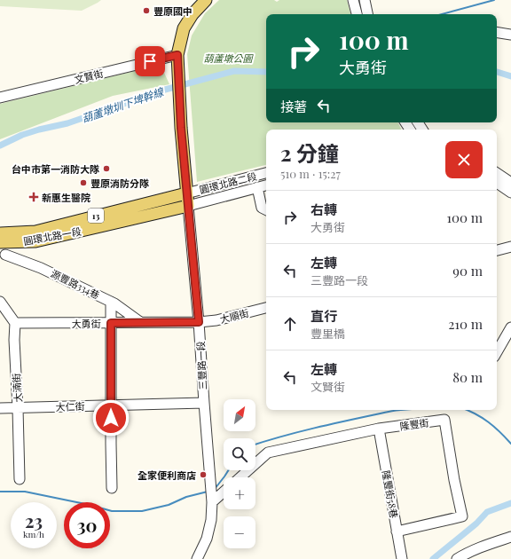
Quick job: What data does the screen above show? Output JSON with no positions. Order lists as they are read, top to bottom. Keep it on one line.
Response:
{"streets":{"main road":["13","圓環北路一段","三豐路一段"],"street":["文賢街","圓環北路二段","源豐路334巷","大順街","大勇街","大湳街","大仁街","隆豐街","隆豐街58巷"]},"crossings":[["文賢街","三豐路一段"],["圓環北路二段","圓環北路一段"],["圓環北路二段","三豐路一段"],["圓環北路一段","三豐路一段"],["源豐路334巷","大勇街"],["大順街","大勇街"],["大順街","三豐路一段"],["大勇街","三豐路一段"],["大勇街","大湳街"],["三豐路一段","大仁街"],["大湳街","大仁街"],["隆豐街","隆豐街58巷"]],"water":["葫蘆墩圳下埤幹線"],"parks":["葫蘆墩公園"],"places":{"other":["豐原國中","台中市第一消防大隊","豐原消防分隊","全家便利商店"],"health":["新惠生醫院"]},"north":"top right","page":{"turn":["100 m","大勇街"],"then":"接著","heading":["2 分鐘","510 m · 15:27"],"list":[{"name":"右轉","note":"大勇街","value":"100 m"},{"name":"左轉","note":"三豐路一段","value":"90 m"},{"name":"直行","note":"豐里橋","value":"210 m"},{"name":"左轉","note":"文賢街","value":"80 m"}],"map_buttons":["+","−"],"speed":"23 km/h","limit":"30"}}
